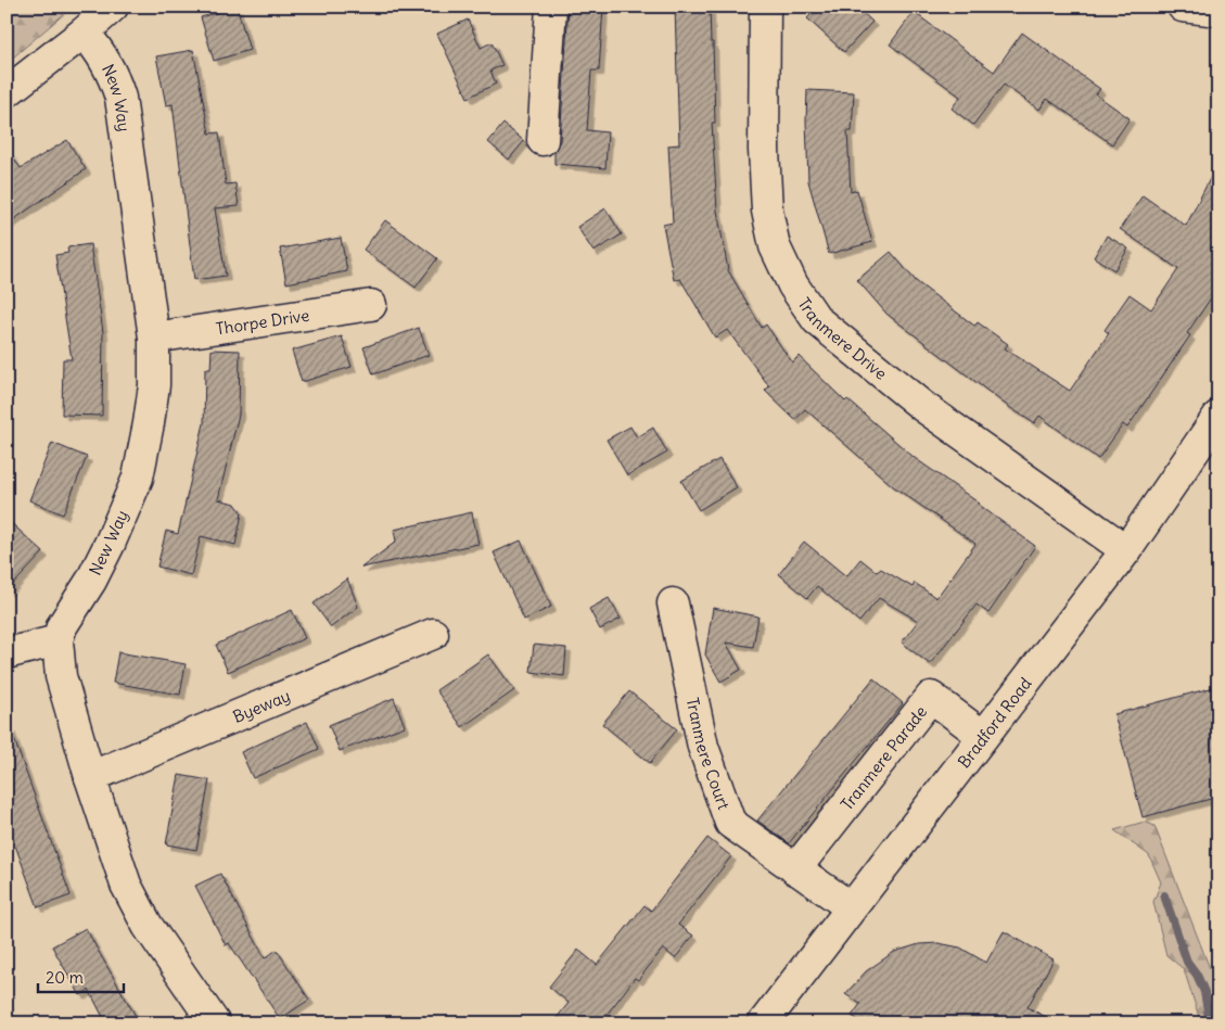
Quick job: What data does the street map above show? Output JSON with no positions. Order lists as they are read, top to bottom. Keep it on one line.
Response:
{"streets":{"street":["New Way","Thorpe Drive","Tranmere Drive","Byeway","Bradford Road","Tranmere Court","Tranmere Parade"]},"crossings":[["New Way","Thorpe Drive"],["New Way","Byeway"],["Tranmere Drive","Bradford Road"],["Bradford Road","Tranmere Court"],["Bradford Road","Tranmere Parade"],["Tranmere Court","Tranmere Parade"]],"scale_bar":"20 m"}
